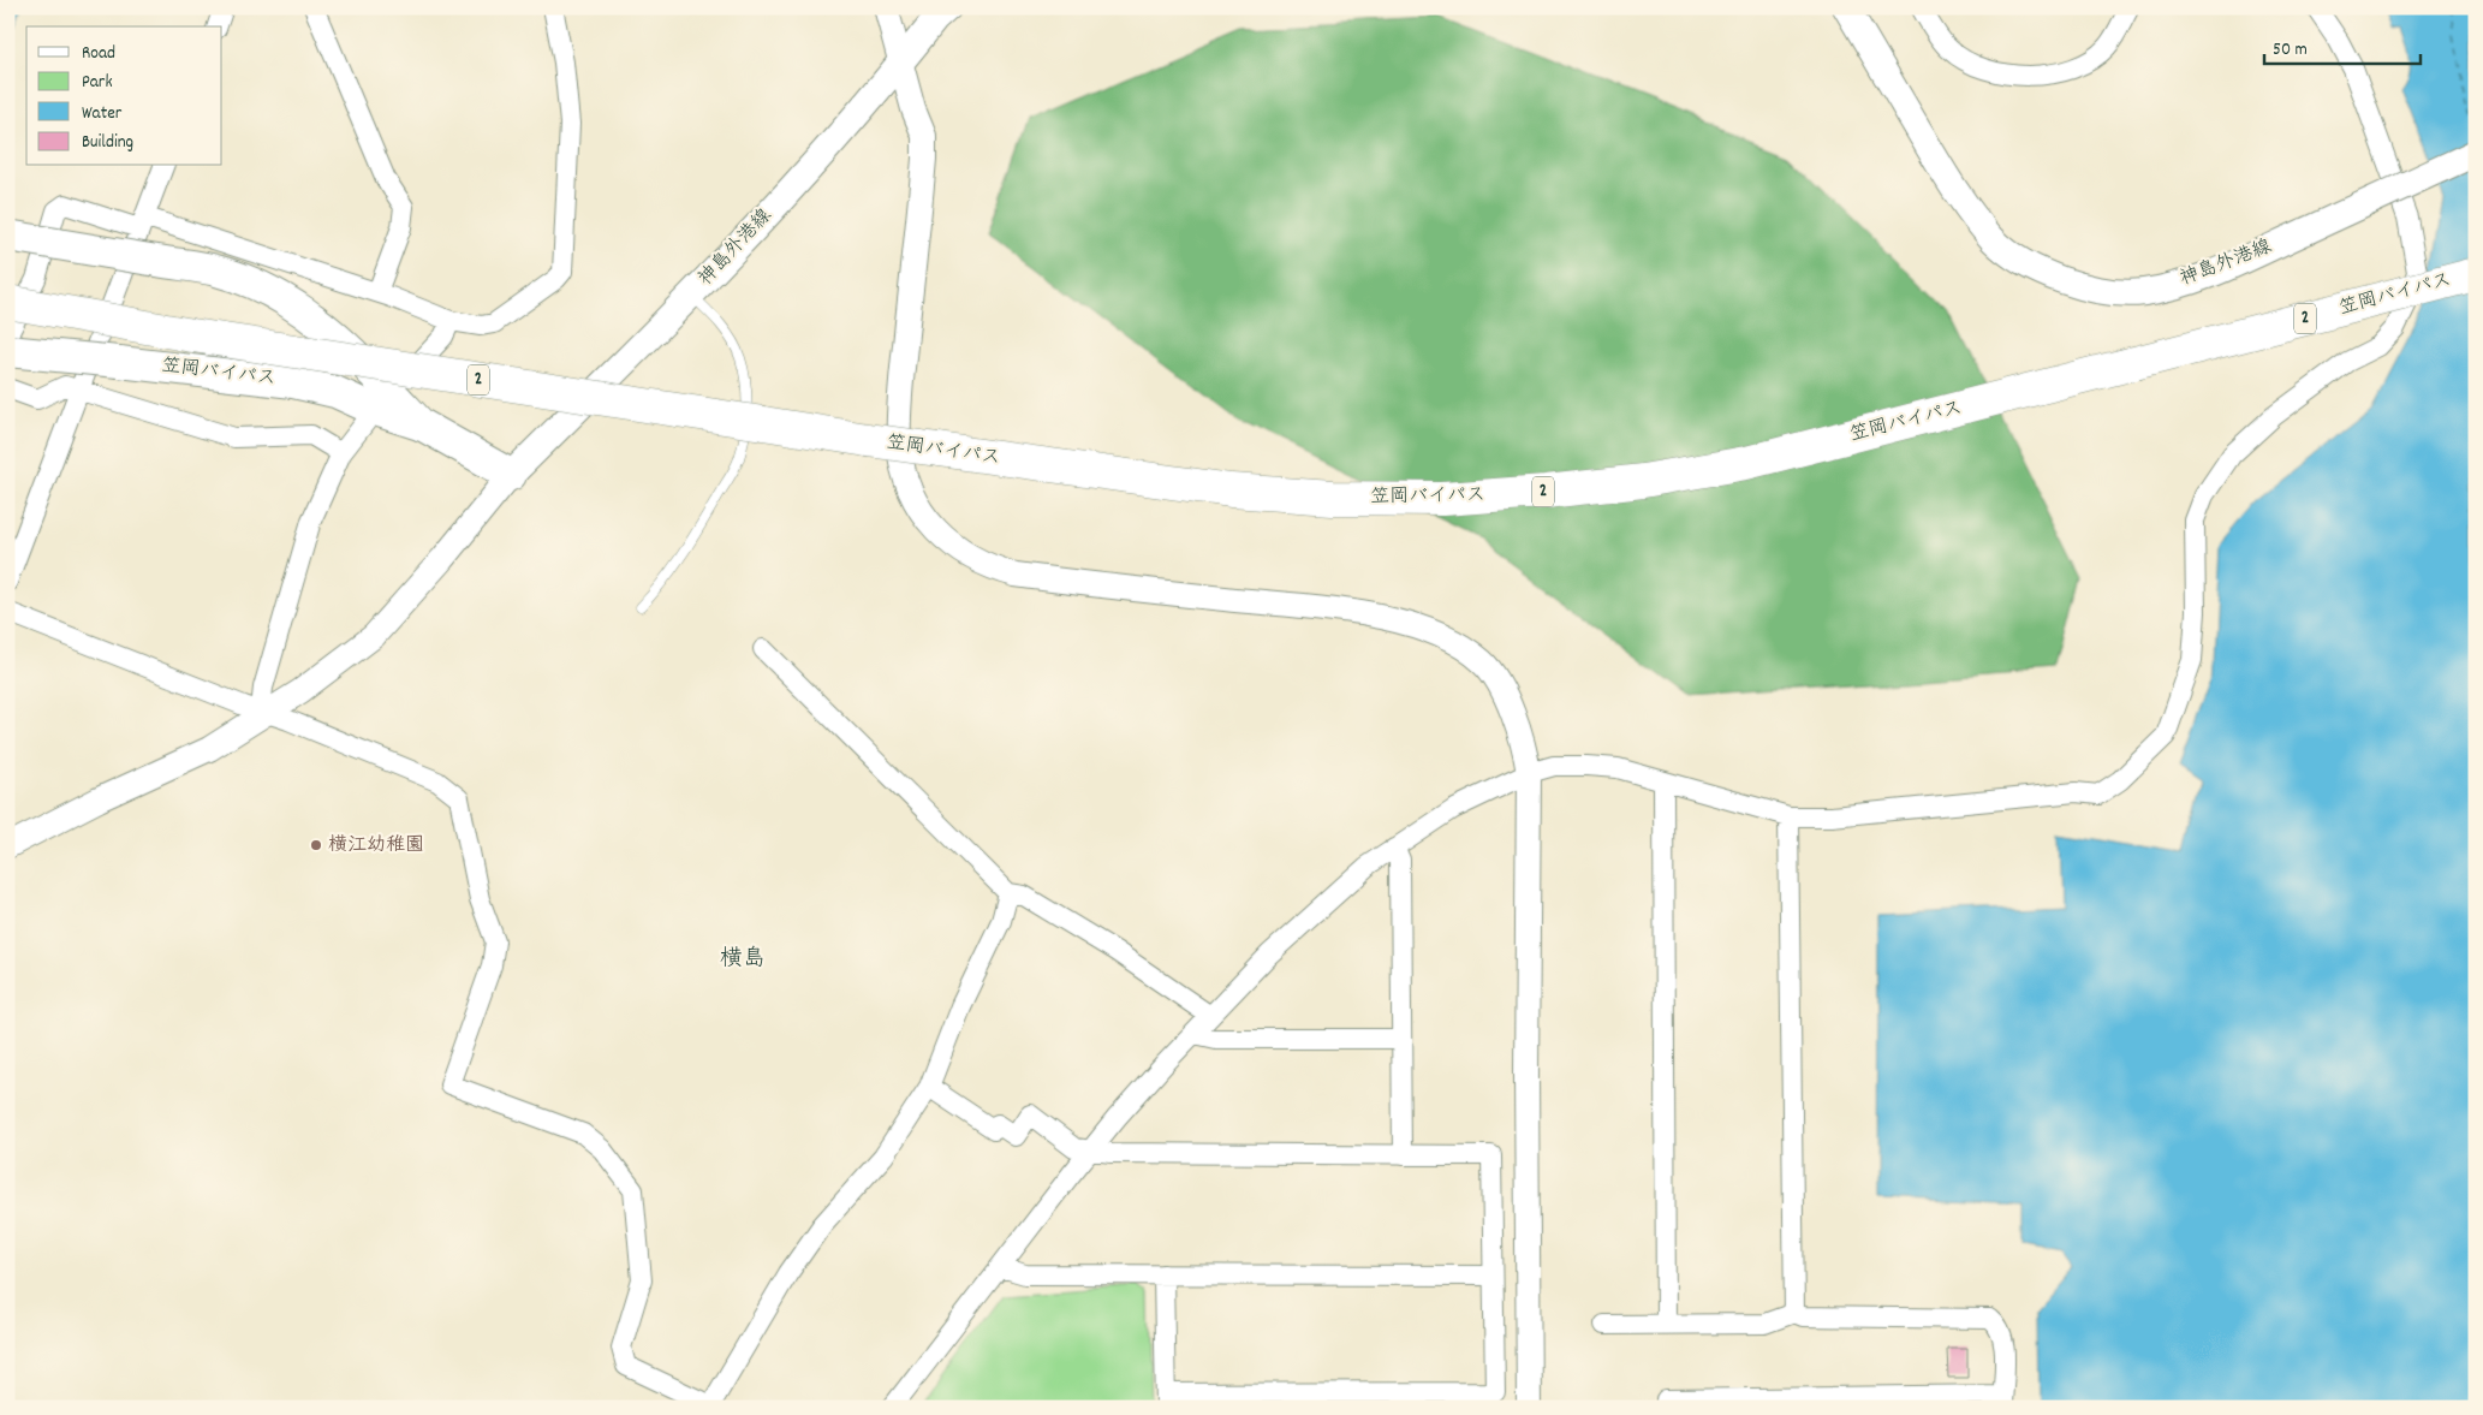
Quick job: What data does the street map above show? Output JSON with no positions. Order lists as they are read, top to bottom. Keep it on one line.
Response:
{"streets":{"highway":["笠岡バイパス","2"],"main road":["神島外港線"]},"crossings":[["神島外港線","笠岡バイパス"],["笠岡バイパス","2"]],"districts":["横島"],"places":["横江幼稚園"],"legend":["Road","Park","Water","Building"],"scale_bar":"50 m"}
